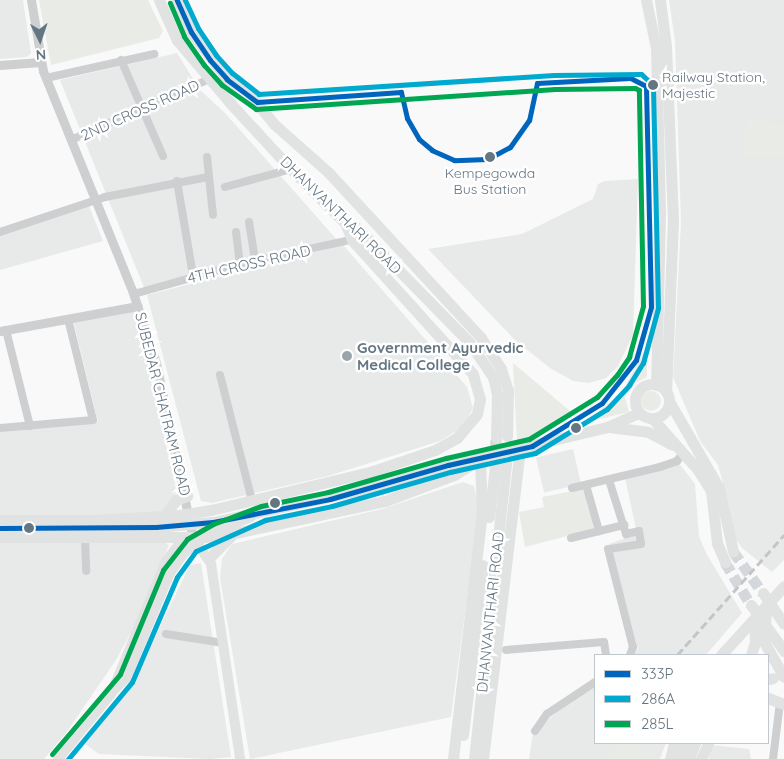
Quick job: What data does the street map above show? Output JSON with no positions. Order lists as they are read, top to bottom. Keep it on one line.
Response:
{"streets":{"main road":["DHANVANTHARI ROAD"],"street":["2ND CROSS ROAD","4TH CROSS ROAD","SUBEDAR CHATRAM ROAD"]},"crossings":[["2ND CROSS ROAD","DHANVANTHARI ROAD"],["2ND CROSS ROAD","SUBEDAR CHATRAM ROAD"],["DHANVANTHARI ROAD","4TH CROSS ROAD"],["4TH CROSS ROAD","SUBEDAR CHATRAM ROAD"]],"places":["Railway Station, Majestic","Kempegowda Bus Station","Government Ayurvedic Medical College"],"lines":["transit line 333P","transit line 286A","transit line 285L"],"legend":["333P","286A","285L"],"north":"bottom"}
